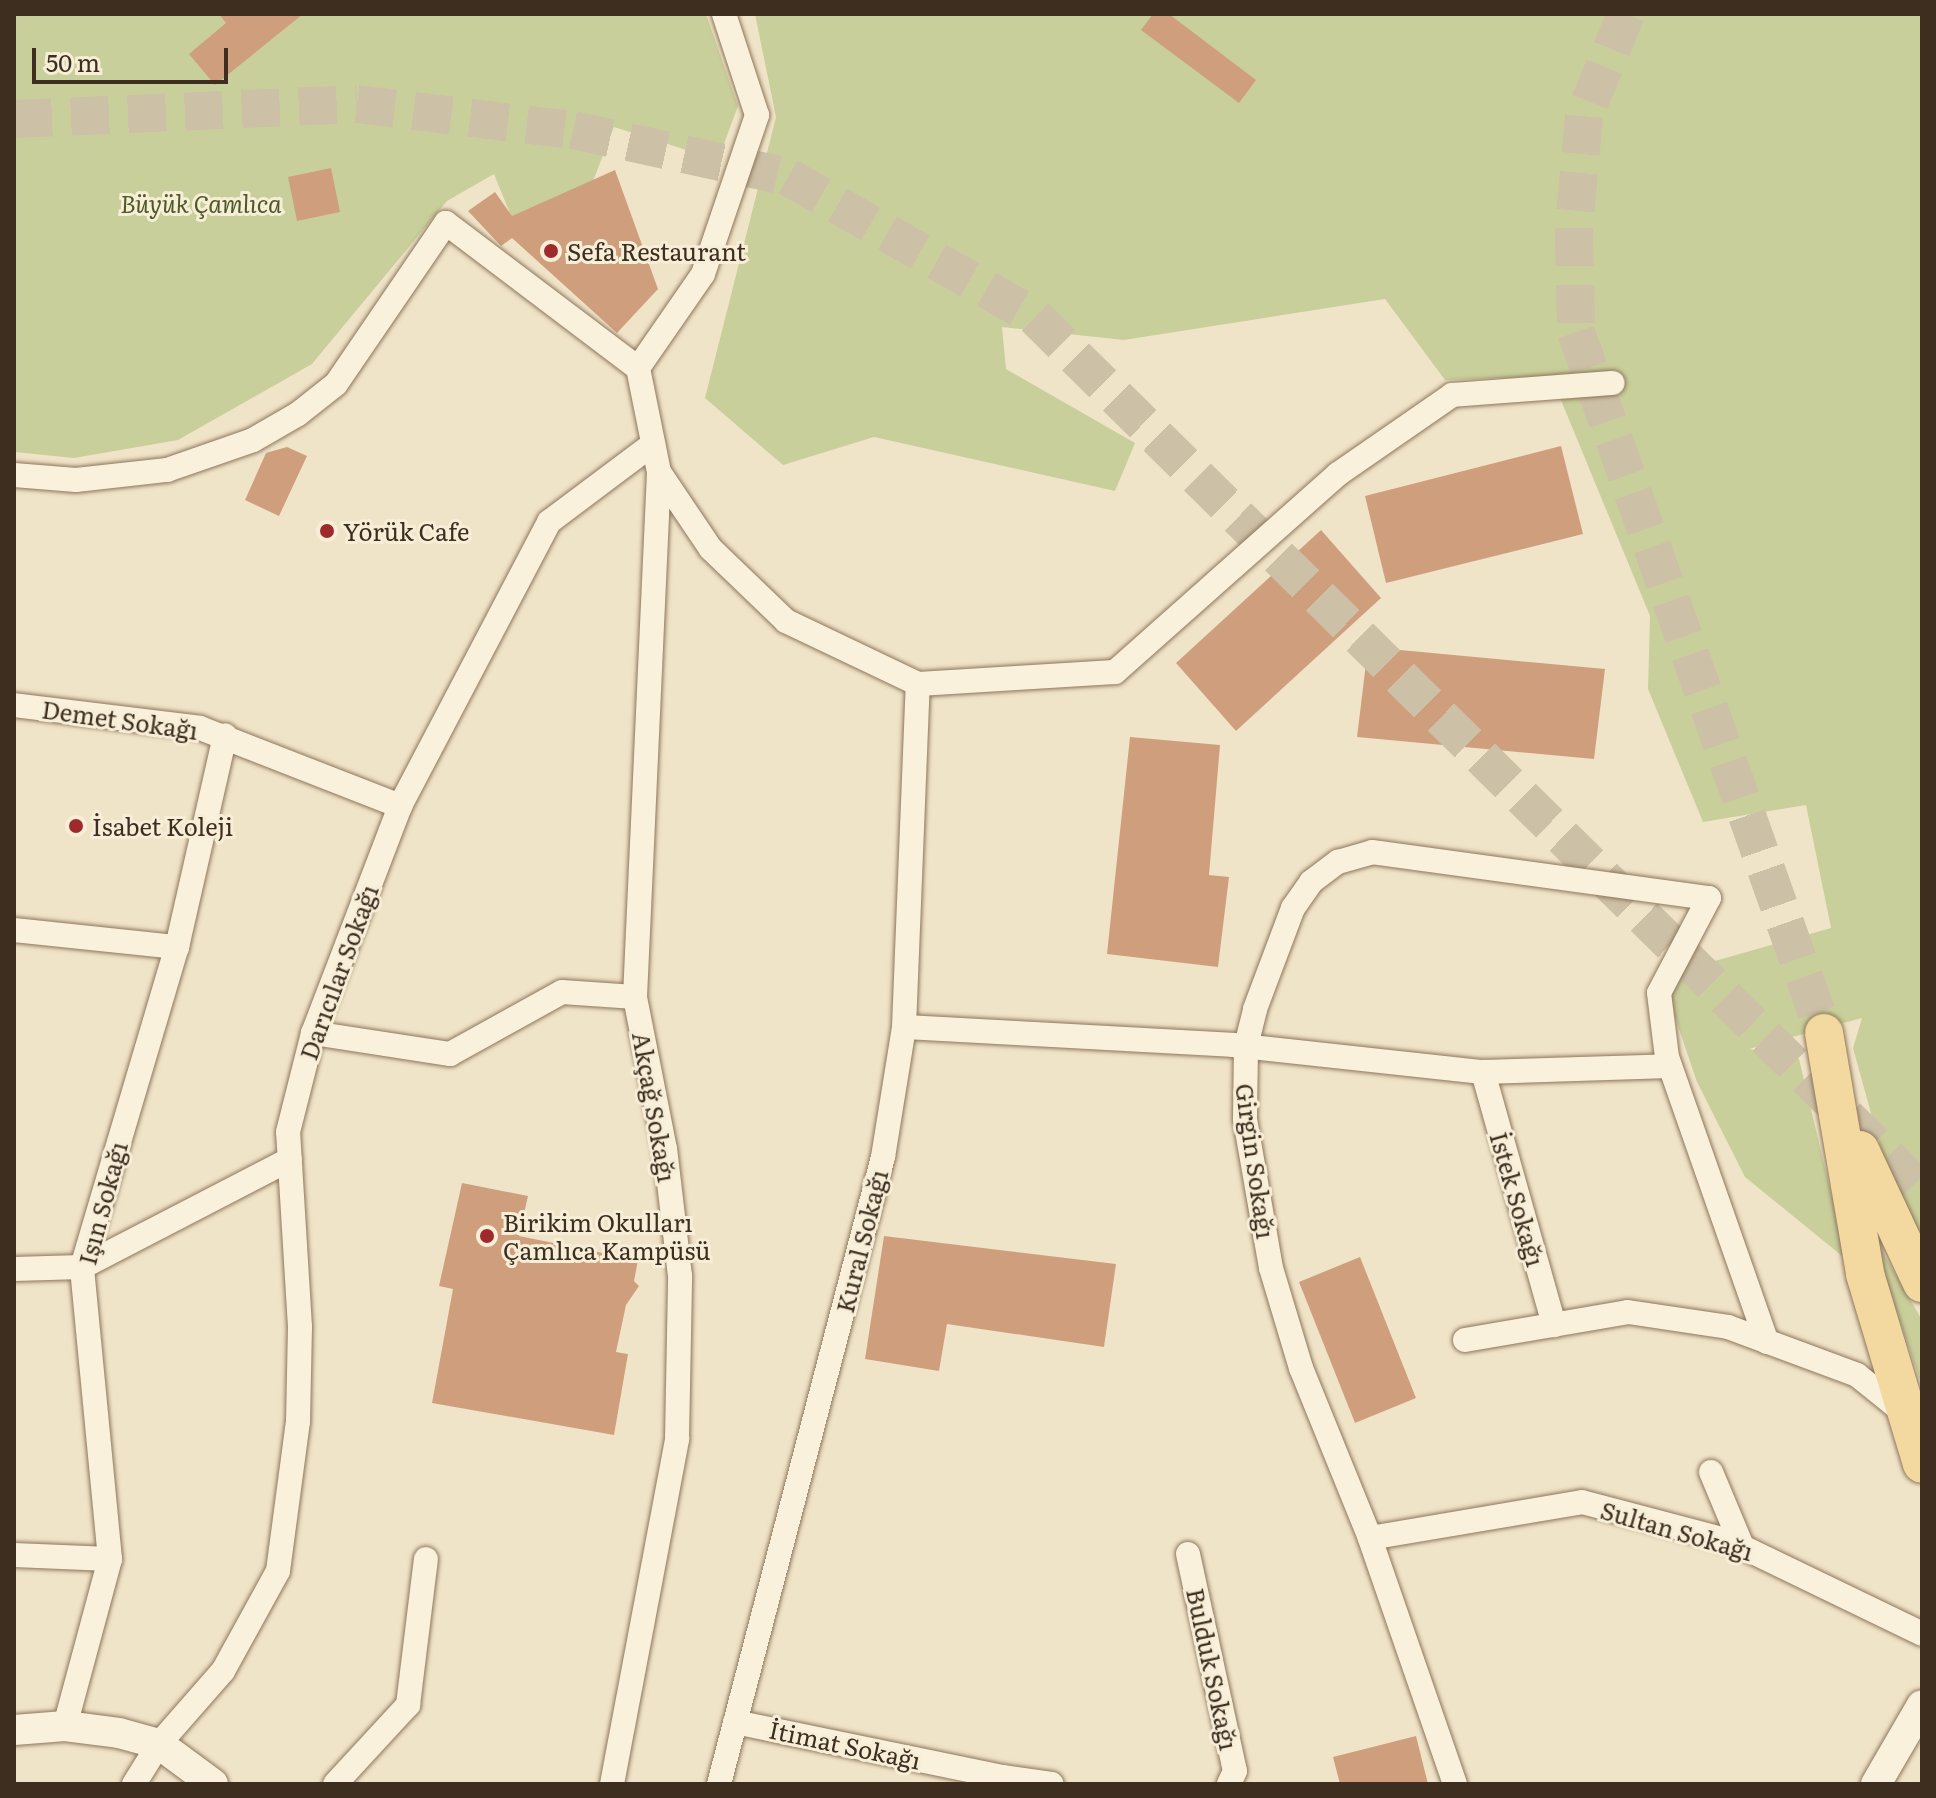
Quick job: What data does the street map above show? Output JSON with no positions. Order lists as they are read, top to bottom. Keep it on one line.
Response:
{"streets":{"street":["Demet Sokağı","Darıcılar Sokağı","Akçağ Sokağı","Girgin Sokağı","İstek Sokağı","Işın Sokağı","Kural Sokağı","Sultan Sokağı","Bulduk Sokağı","İtimat Sokağı"]},"crossings":[["Demet Sokağı","Darıcılar Sokağı"],["Demet Sokağı","Işın Sokağı"],["Girgin Sokağı","Sultan Sokağı"],["Kural Sokağı","İtimat Sokağı"]],"parks":["Büyük Çamlıca"],"places":["Sefa Restaurant","Yörük Cafe","İsabet Koleji","Birikim Okulları Çamlıca Kampüsü"],"scale_bar":"50 m"}
